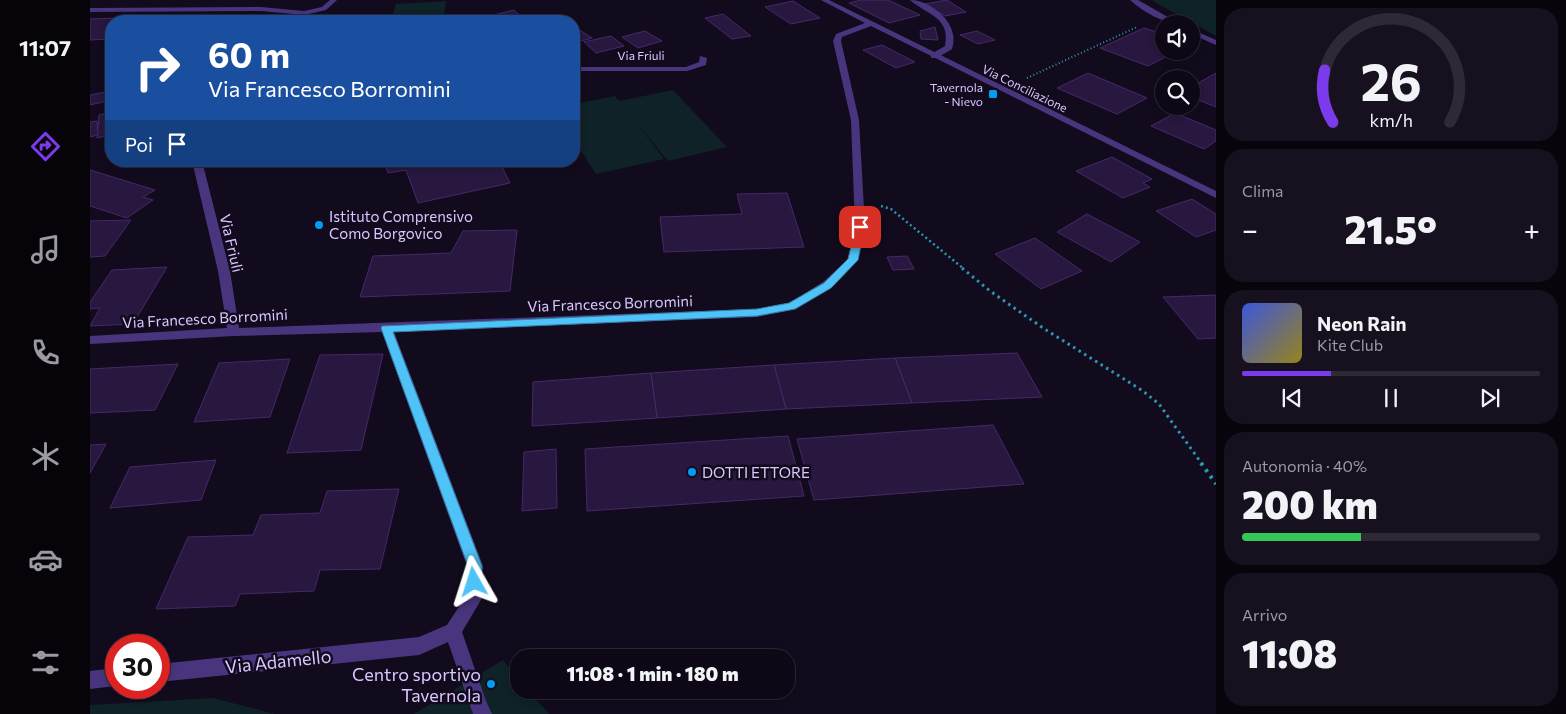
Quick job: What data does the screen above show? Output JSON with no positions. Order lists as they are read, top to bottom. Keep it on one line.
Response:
{"streets":{"street":["Via Friuli","Via Conciliazione","Via Francesco Borromini","Via Adamello"]},"crossings":[["Via Friuli","Via Francesco Borromini"],["Via Conciliazione","Via Francesco Borromini"]],"places":{"transit":["Tavernola - Nievo"],"other":["Istituto Comprensivo Como Borgovico","DOTTI ETTORE","Centro sportivo Tavernola"]},"page":{"tabs":"11:07","turn":["60 m","Via Francesco Borromini"],"then":"Poi","tile":["Clima",["Autonomia · 40%","200 km"],["Arrivo","11:08"]],"heat":["−","21.5°","+"],"song":["Neon Rain","Kite Club"],"limit":"30","trip":"11:08 · 1 min · 180 m","gauge":["26","km/h"]}}
